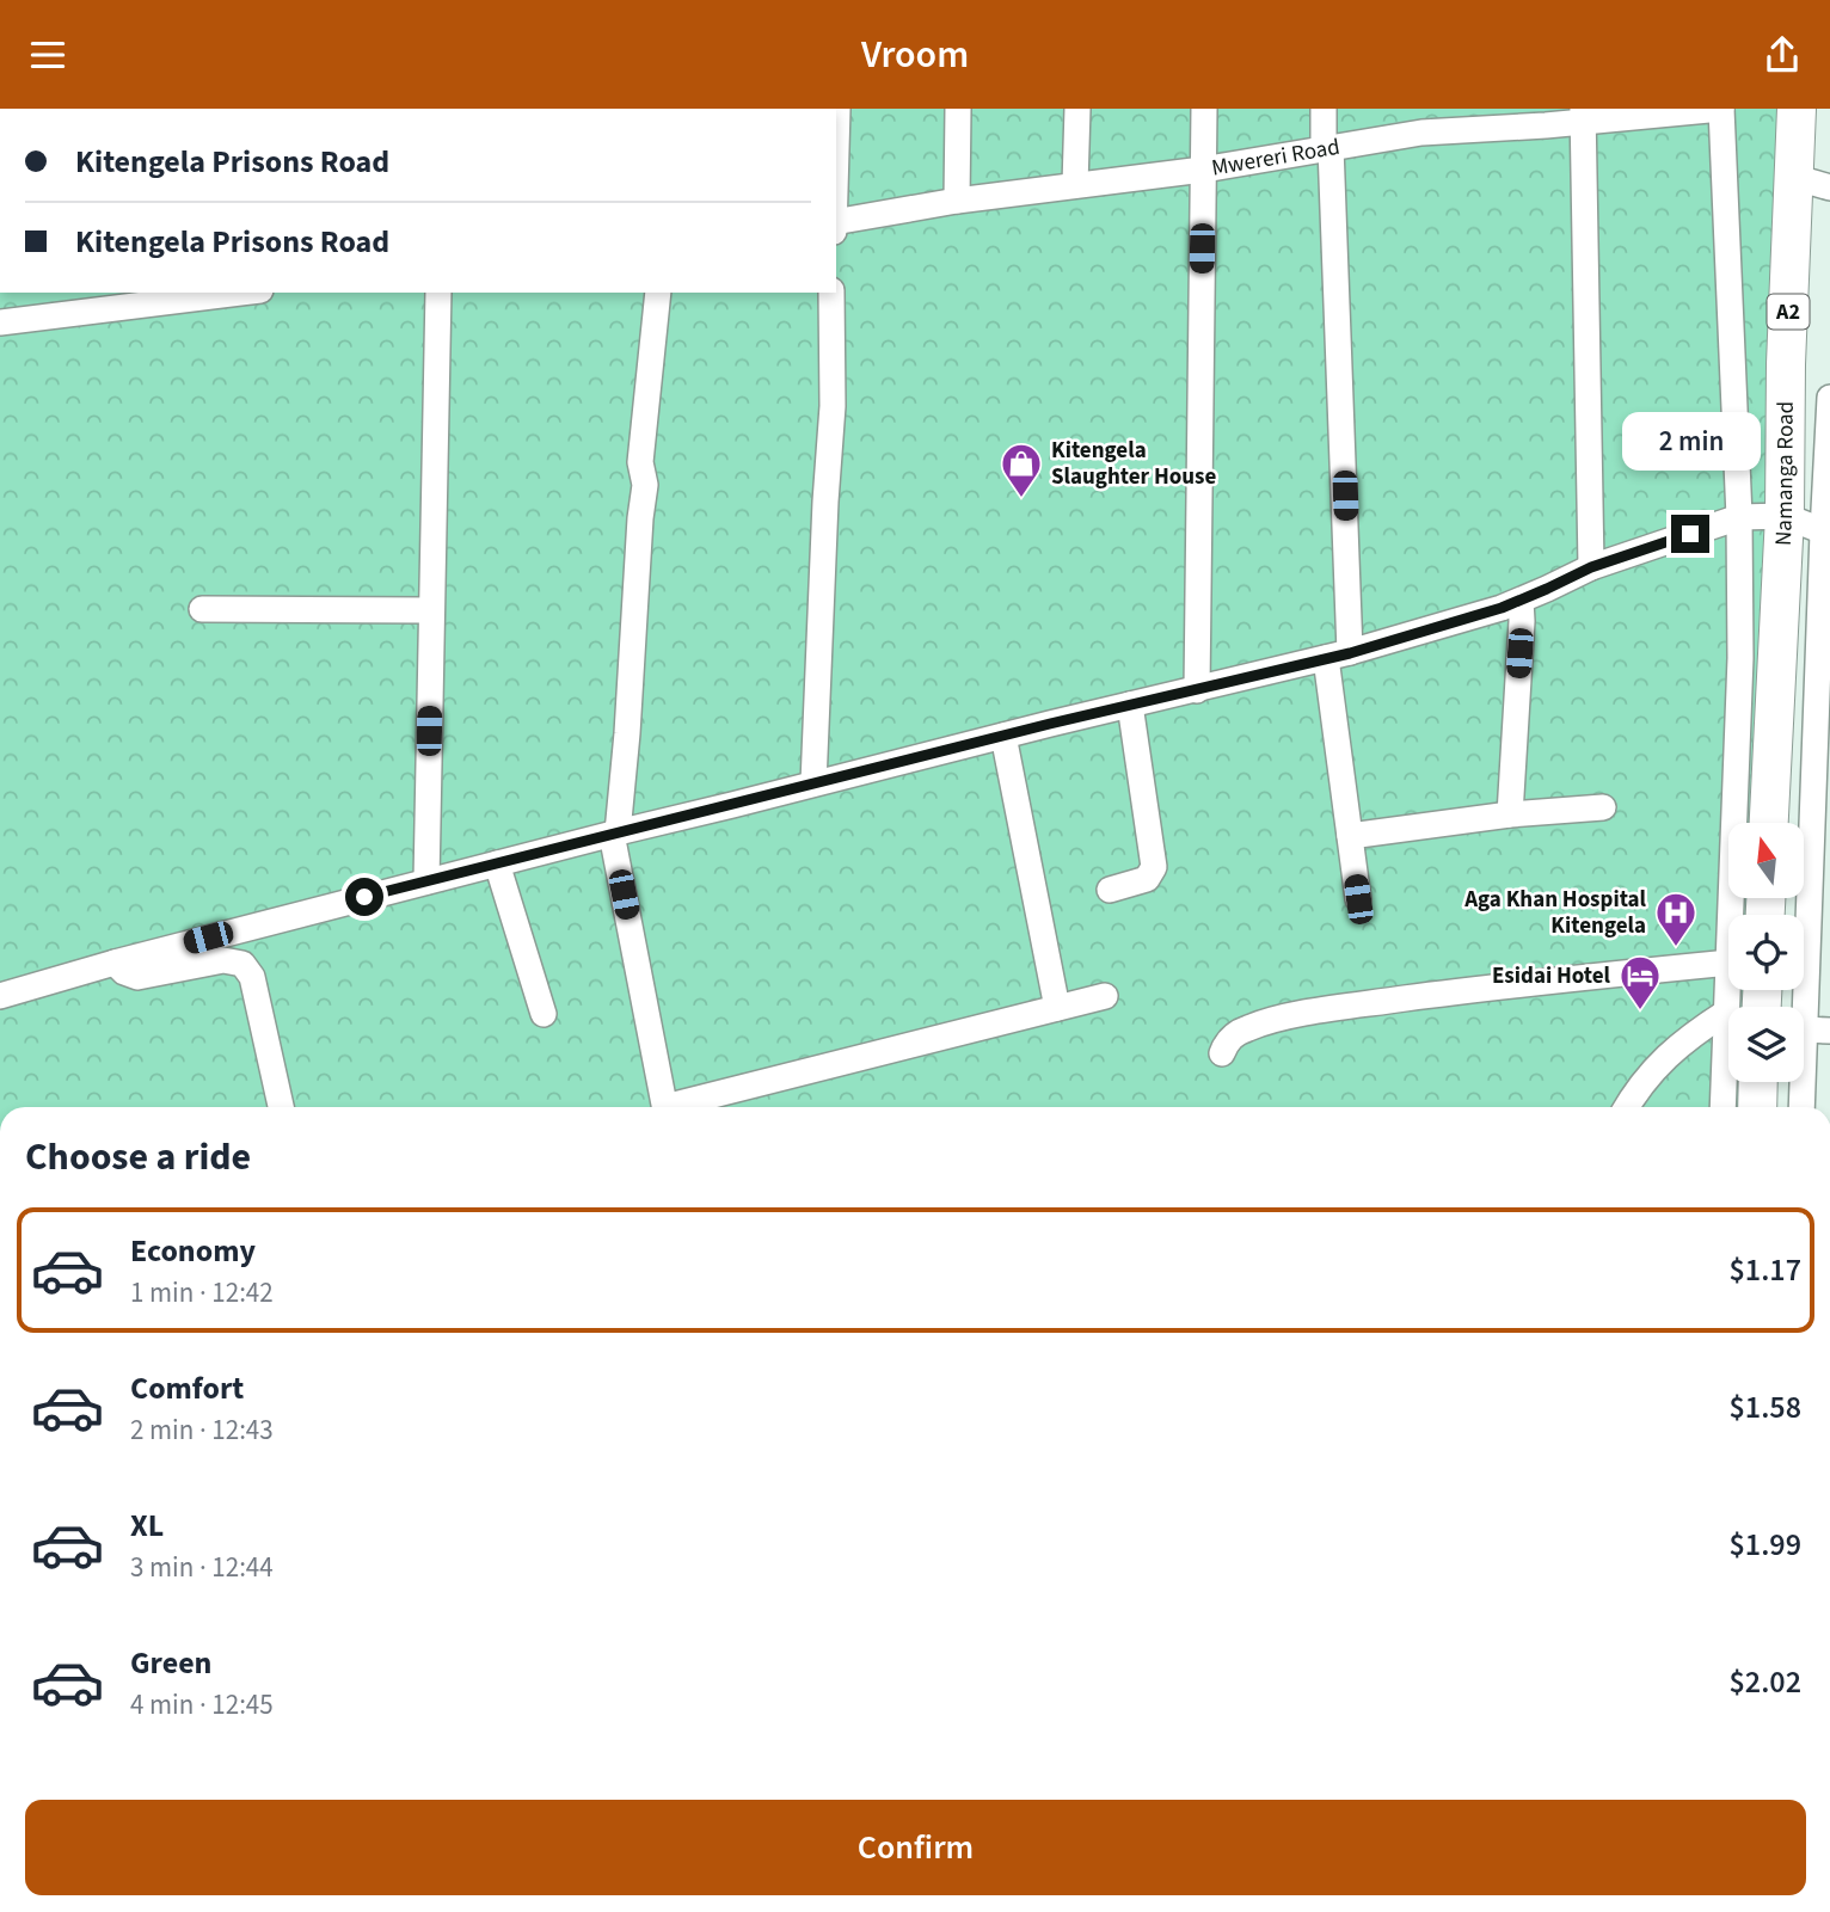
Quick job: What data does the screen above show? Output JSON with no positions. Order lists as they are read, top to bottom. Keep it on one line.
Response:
{"streets":{"highway":["A2","Namanga Road"],"street":["Mwereri Road"]},"places":{"shop":["Kitengela Slaughter House"],"hospital":["Aga Khan Hospital Kitengela"],"hotel":["Esidai Hotel"]},"north":"top","page":{"header":"Vroom","banner":["Kitengela Prisons Road","Kitengela Prisons Road"],"bubble":"2 min","heading":"Choose a ride","list":[{"name":"Economy","note":"1 min · 12:42","value":"$1.17"},{"name":"Comfort","note":"2 min · 12:43","value":"$1.58"},{"name":"XL","note":"3 min · 12:44","value":"$1.99"},{"name":"Green","note":"4 min · 12:45","value":"$2.02"}],"buttons":"Confirm"}}
